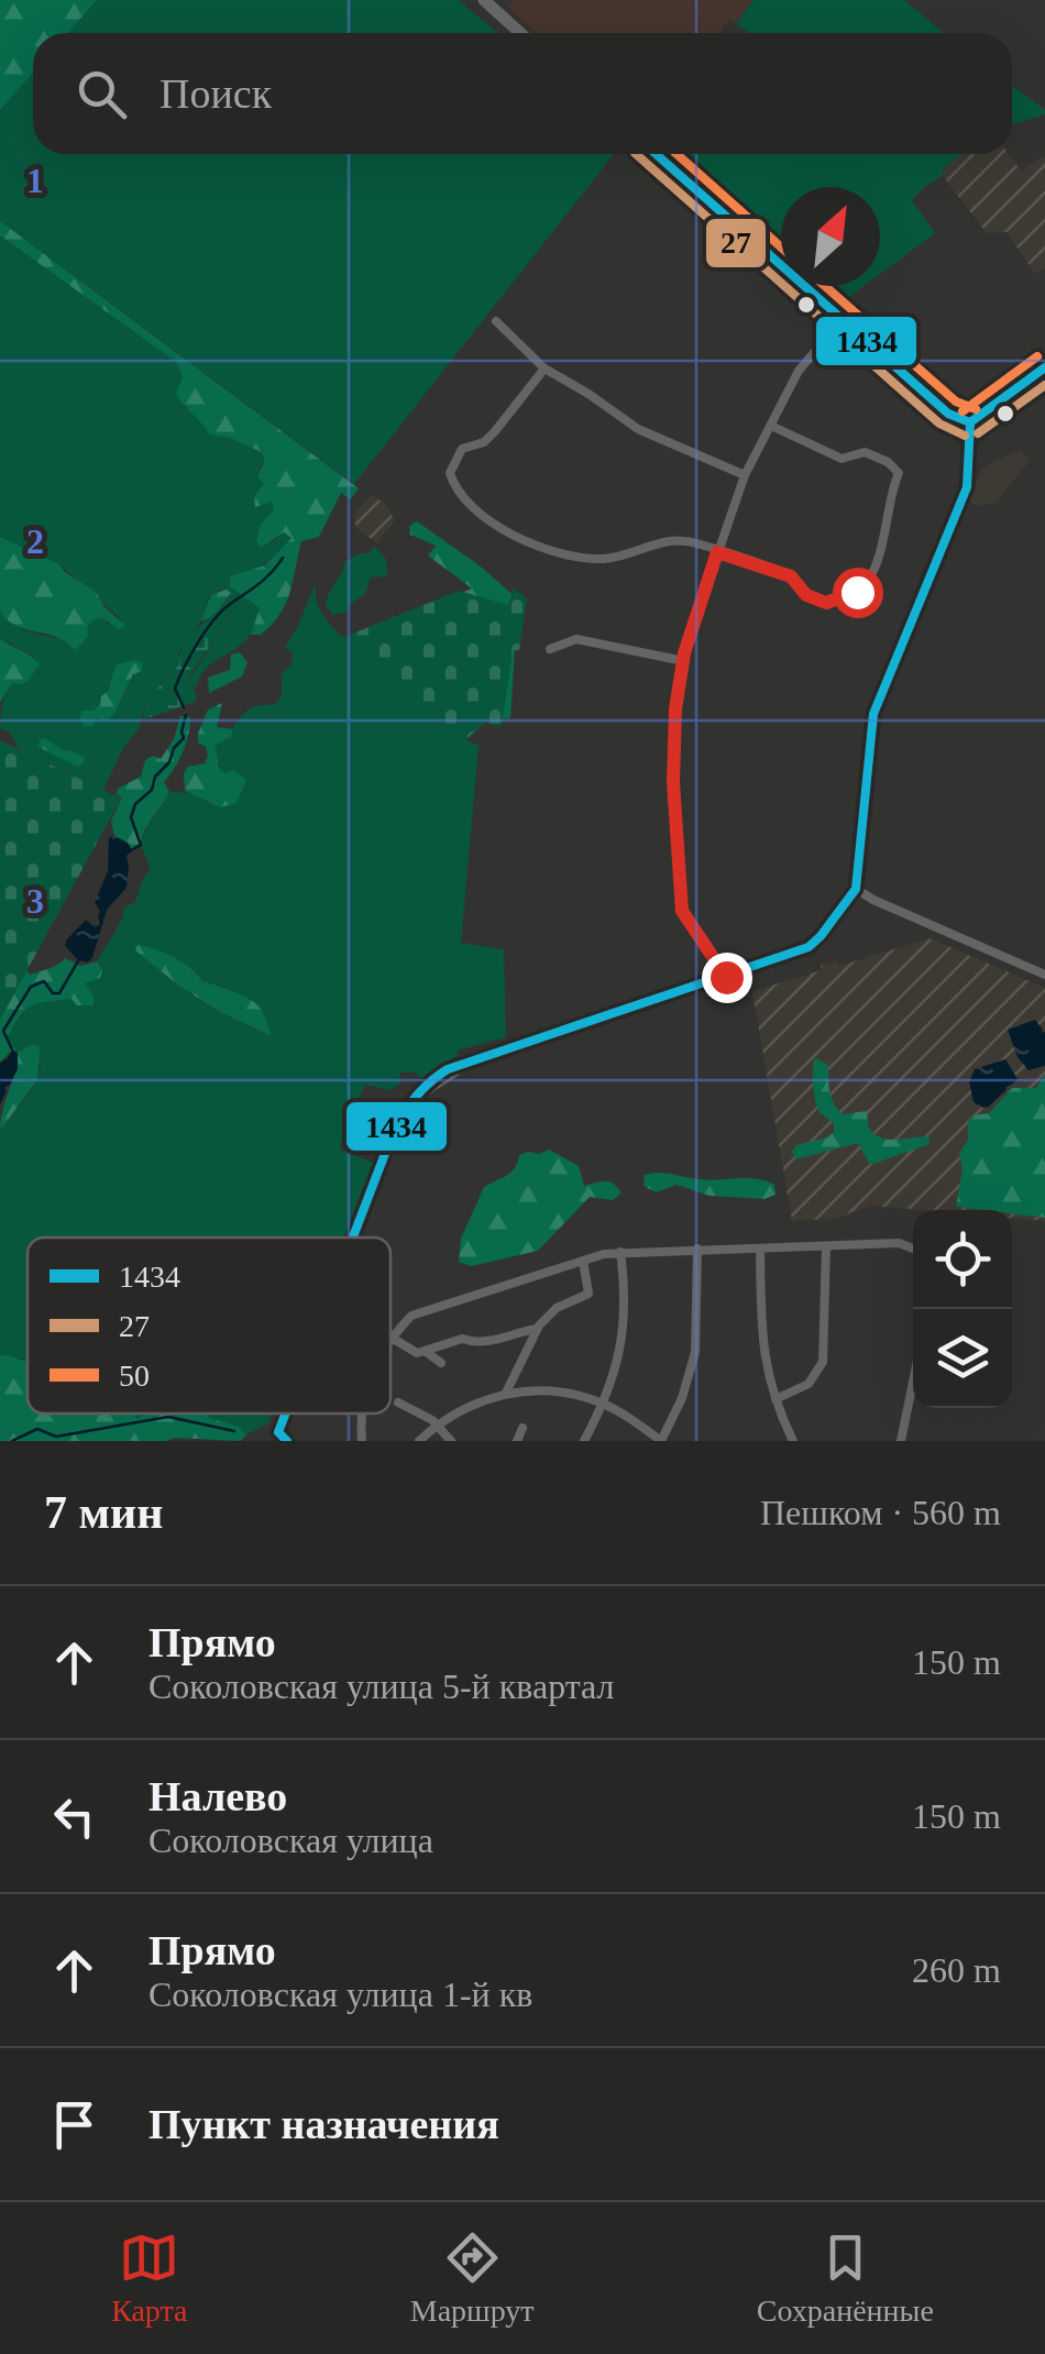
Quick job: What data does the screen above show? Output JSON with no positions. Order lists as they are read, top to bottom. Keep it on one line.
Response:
{"lines":["transit line 1434","transit line 27","transit line 50"],"legend":["1434","27","50"],"north":"top right","page":{"search":"Поиск","heading":["7 мин","Пешком · 560 m"],"list":[["Прямо","Соколовская улица 5-й квартал","150 m"],["Налево","Соколовская улица","150 m"],["Прямо","Соколовская улица 1-й кв","260 m"],"Пункт назначения"],"nav":["Карта","Маршрут","Сохранённые"]},"grid":{"rows":["1","2","3"]}}
